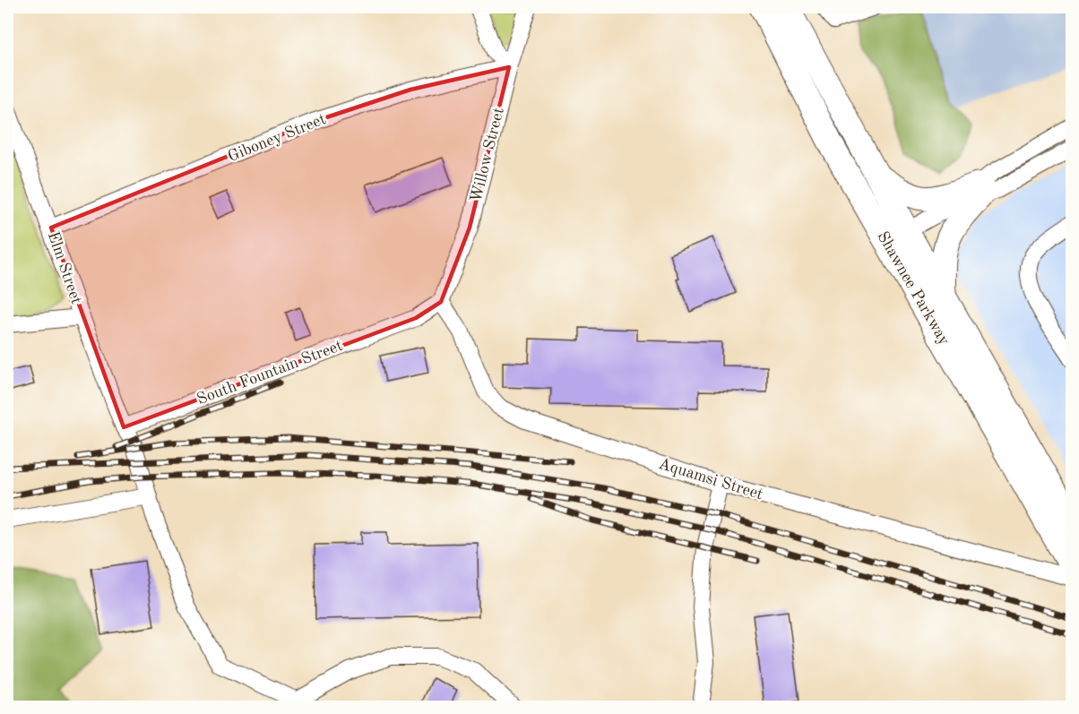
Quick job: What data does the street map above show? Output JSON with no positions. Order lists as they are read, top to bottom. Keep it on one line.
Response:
{"streets":{"highway":["Shawnee Parkway"],"street":["Giboney Street","Willow Street","Elm Street","South Fountain Street","Aquamsi Street"]},"crossings":[["Giboney Street","Willow Street"],["Giboney Street","Elm Street"],["Willow Street","South Fountain Street"],["Willow Street","Aquamsi Street"],["Elm Street","South Fountain Street"],["South Fountain Street","Aquamsi Street"]]}
